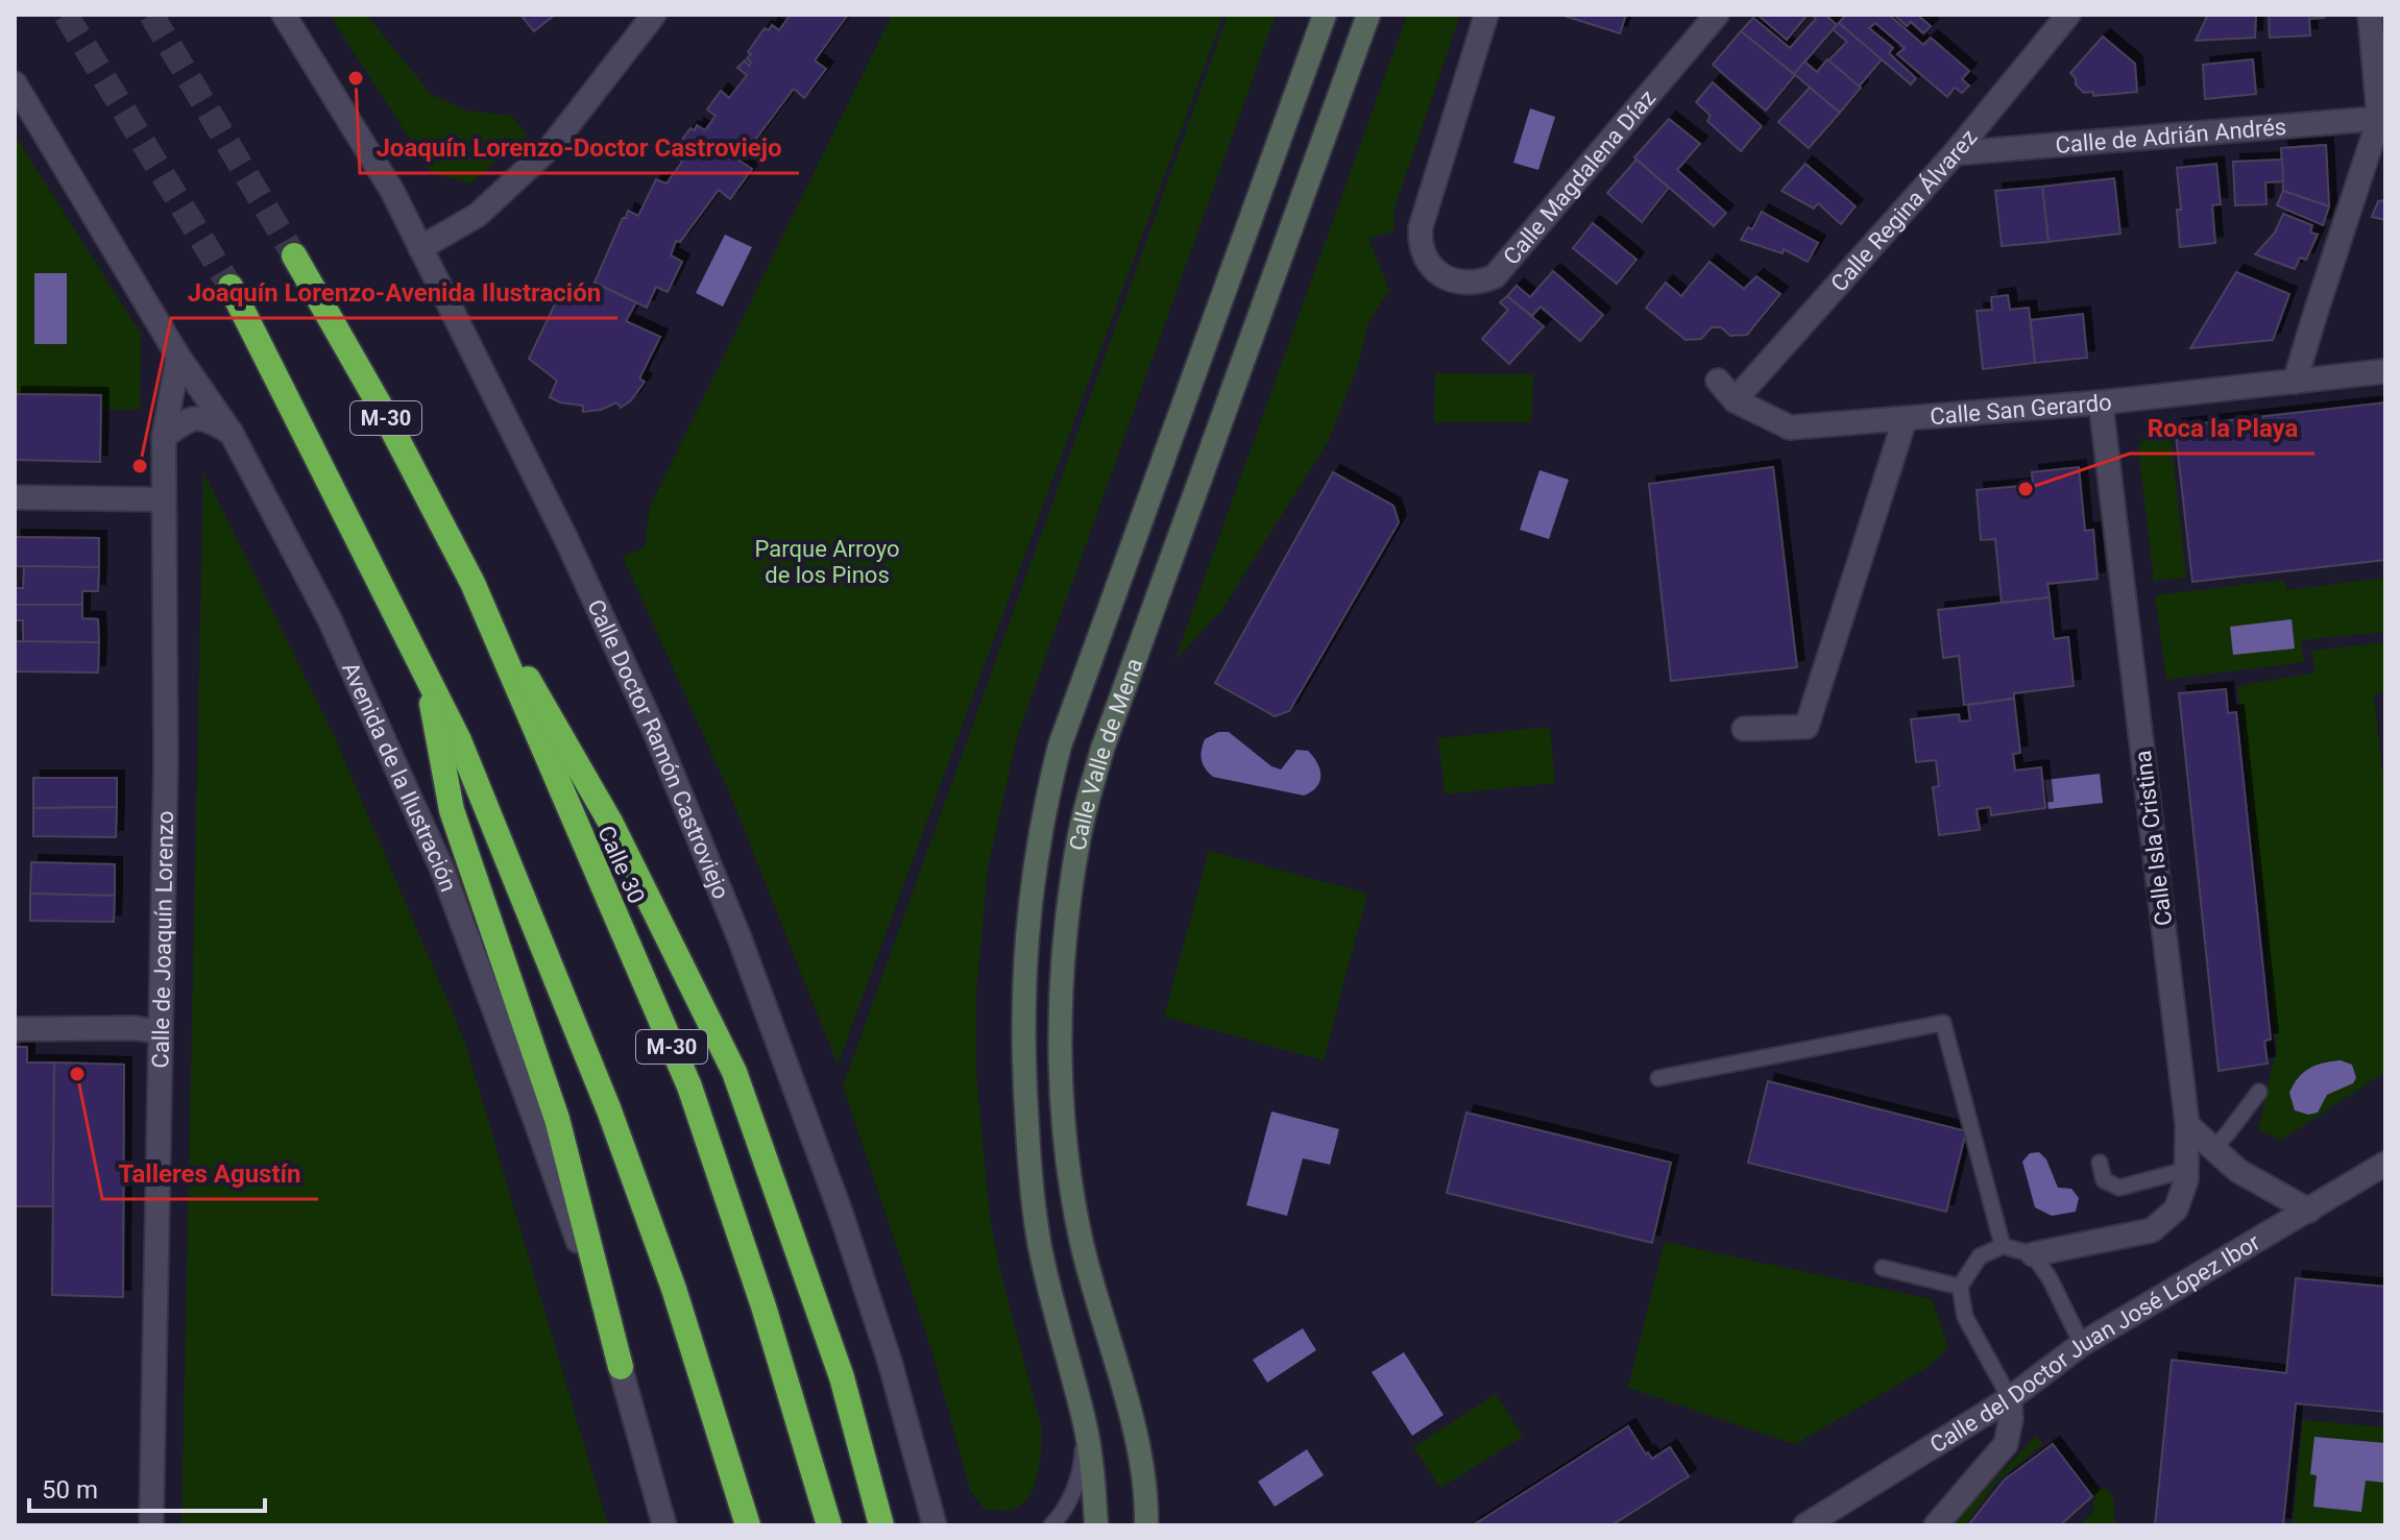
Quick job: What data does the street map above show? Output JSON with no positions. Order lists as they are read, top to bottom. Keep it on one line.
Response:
{"streets":{"highway":["M-30","Calle 30"],"main road":["Calle Valle de Mena"],"street":["Calle de Adrián Andrés","Calle Magdalena Díaz","Calle Regina Álvarez","Calle San Gerardo","Calle Doctor Ramón Castroviejo","Avenida de la Ilustración","Calle Isla Cristina","Calle de Joaquín Lorenzo","Calle del Doctor Juan José López Ibor"]},"crossings":[["Calle de Adrián Andrés","Calle Regina Álvarez"],["Calle Regina Álvarez","Calle San Gerardo"],["Calle San Gerardo","Calle Isla Cristina"],["Avenida de la Ilustración","Calle de Joaquín Lorenzo"]],"parks":["Parque Arroyo de los Pinos"],"places":["Joaquín Lorenzo-Doctor Castroviejo","Joaquín Lorenzo-Avenida Ilustración","Roca la Playa","Talleres Agustín"],"scale_bar":"50 m"}
